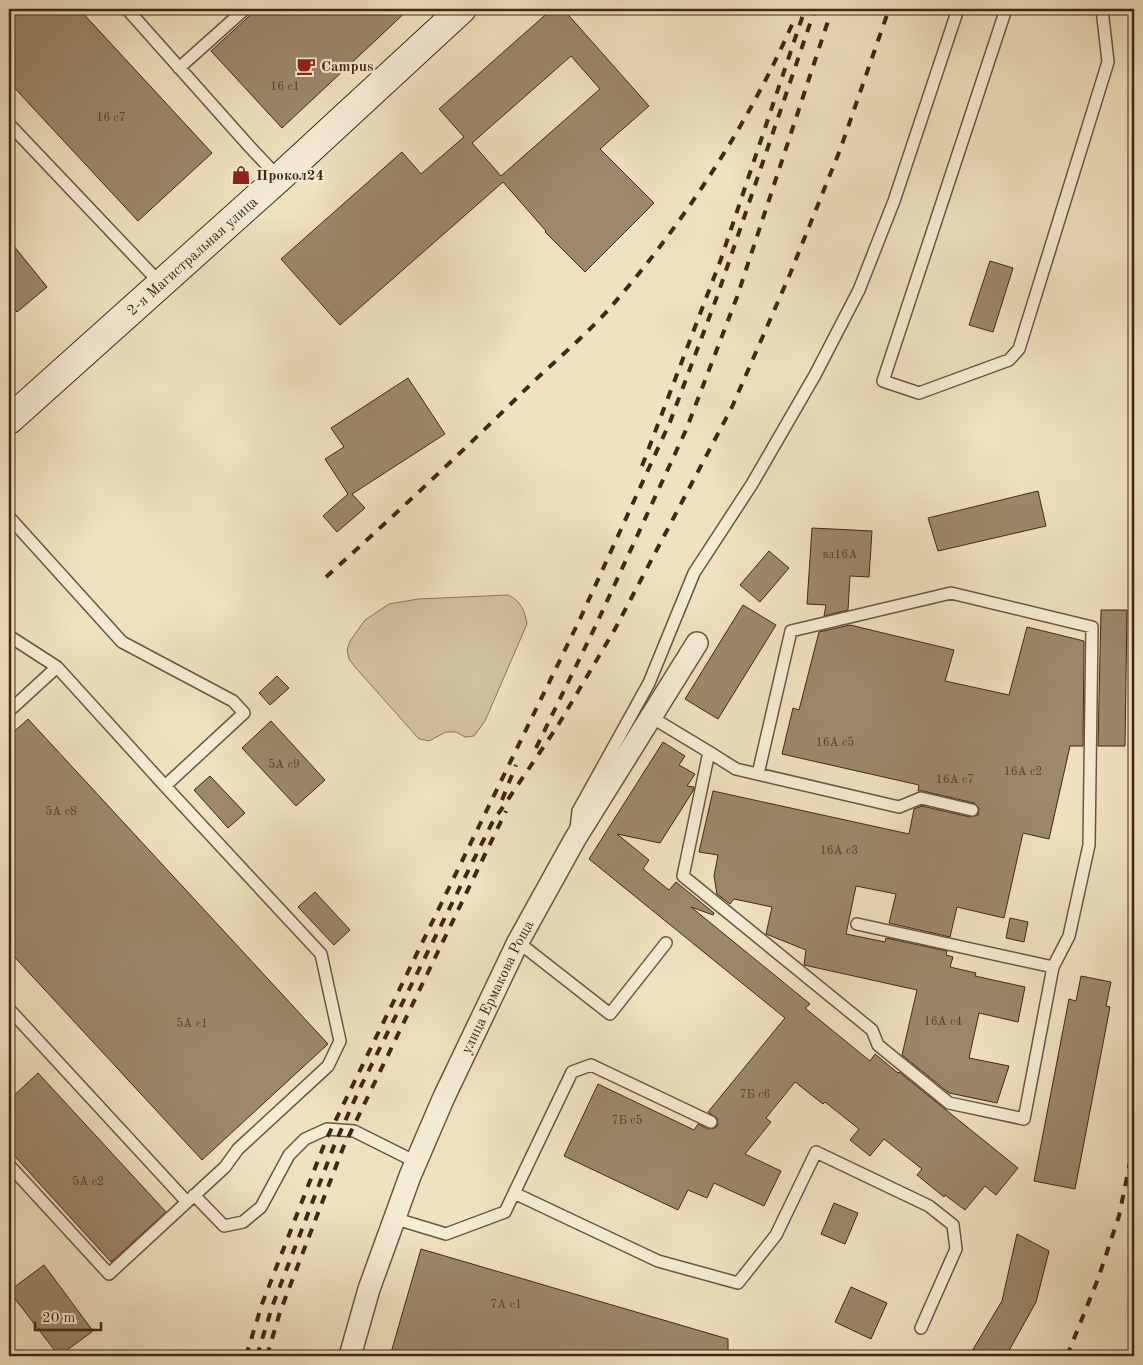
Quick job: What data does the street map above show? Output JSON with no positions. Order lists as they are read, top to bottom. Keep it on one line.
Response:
{"streets":{"street":["2-я Магистральная улица","улица Ермакова Роща"]},"places":{"cafe":["Campus"],"shop":["Прокол24"]},"house_numbers":["16 c1","16 с7","вл16А","16А с5","5А с9","16А с2","16А с7","5А с8","16А с3","16А с4","5А с1","7Б с6","7Б с5","5А с2","7А с1"],"scale_bar":"20 m"}
